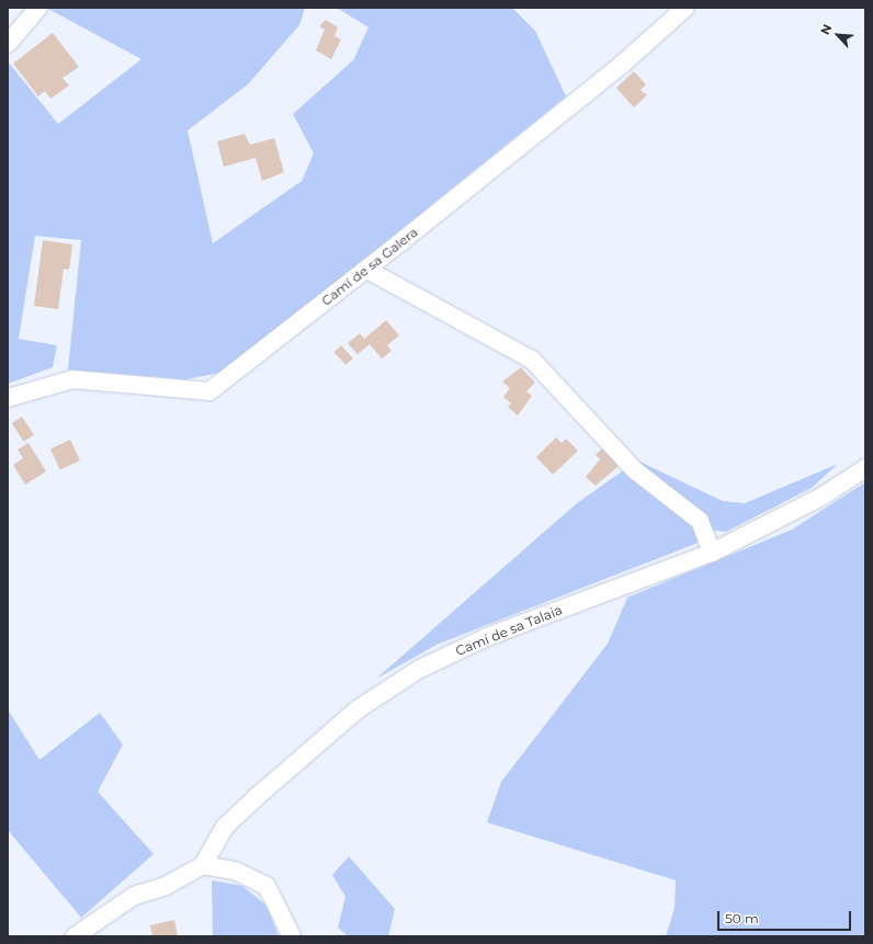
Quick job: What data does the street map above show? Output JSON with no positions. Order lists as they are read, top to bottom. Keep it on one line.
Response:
{"streets":{"street":["Camí de sa Galera","Camí de sa Talaia"]},"scale_bar":"50 m","north":"top left"}
